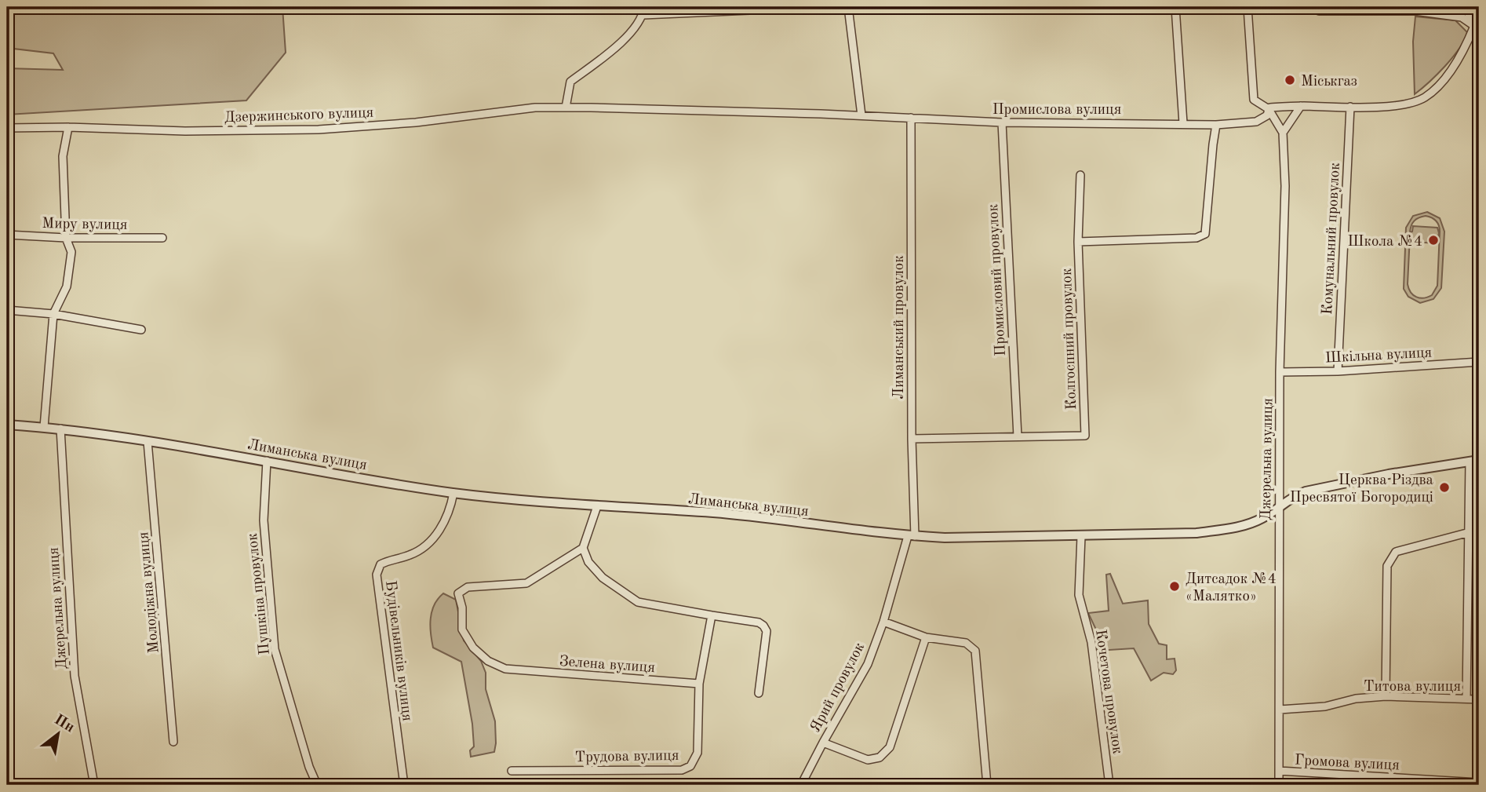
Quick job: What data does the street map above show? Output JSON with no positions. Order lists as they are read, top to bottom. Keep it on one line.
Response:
{"streets":{"street":["Промислова вулиця","Дзержинського вулиця","Миру вулиця","Комунальний провулок","Промисловий провулок","Лиманський провулок","Колгоспний провулок","Шкільна вулиця","Лиманська вулиця","Джерельна вулиця","Молодіжна вулиця","Пушкіна провулок","Будівельників вулиця","Зелена вулиця","Титова вулиця","Ярий провулок","Кочетова провулок","Трудова вулиця","Громова вулиця"]},"crossings":[["Промислова вулиця","Дзержинського вулиця"],["Промислова вулиця","Комунальний провулок"],["Промислова вулиця","Промисловий провулок"],["Промислова вулиця","Лиманський провулок"],["Комунальний провулок","Шкільна вулиця"],["Промисловий провулок","Колгоспний провулок"],["Лиманський провулок","Лиманська вулиця"],["Лиманський провулок","Ярий провулок"],["Шкільна вулиця","Джерельна вулиця"],["Лиманська вулиця","Джерельна вулиця"],["Лиманська вулиця","Молодіжна вулиця"],["Лиманська вулиця","Пушкіна провулок"],["Лиманська вулиця","Будівельників вулиця"],["Лиманська вулиця","Ярий провулок"],["Лиманська вулиця","Кочетова провулок"],["Джерельна вулиця","Титова вулиця"],["Джерельна вулиця","Громова вулиця"],["Зелена вулиця","Трудова вулиця"]],"places":["Міськгаз","Школа №4","Церква Різдва Пресвятої Богородиці","Дитсадок №4 «Малятко»"],"north":"top right"}
